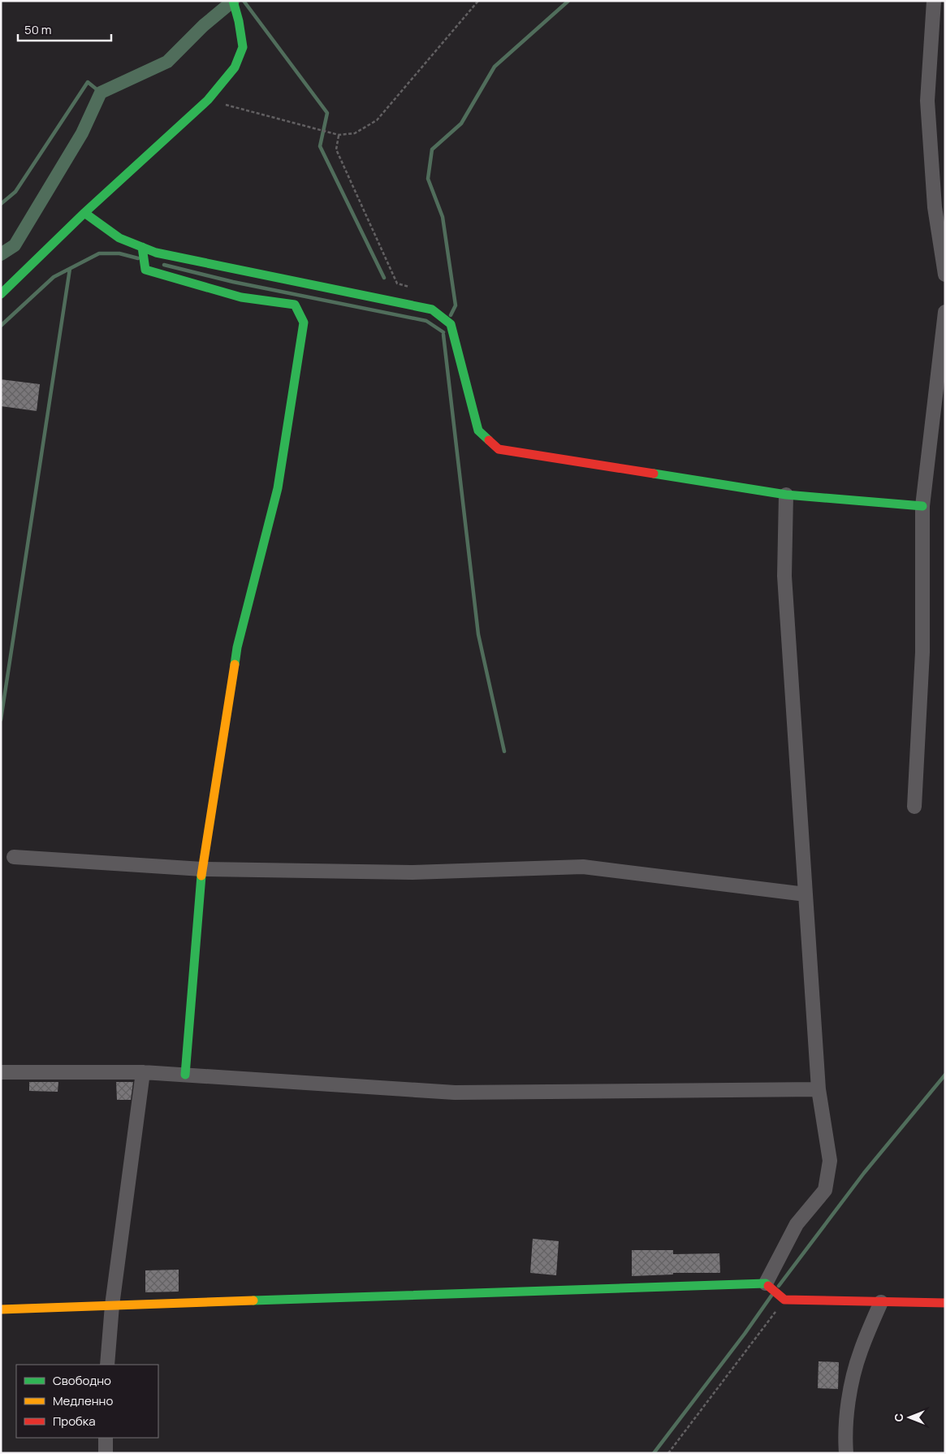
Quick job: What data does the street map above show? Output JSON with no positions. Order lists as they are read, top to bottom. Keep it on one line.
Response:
{"legend":["Свободно","Медленно","Пробка"],"scale_bar":"50 m","north":"left"}
